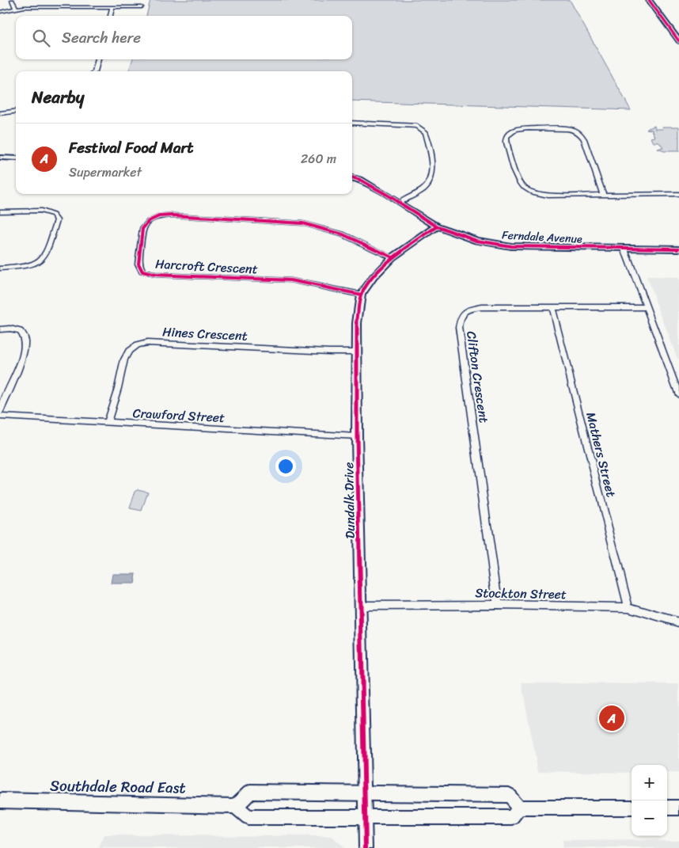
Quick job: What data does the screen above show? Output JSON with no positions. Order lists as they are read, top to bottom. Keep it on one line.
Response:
{"streets":{"main road":["Southdale Road East"],"street":["Ferndale Avenue","Harcroft Crescent","Hines Crescent","Clifton Crescent","Crawford Street","Mathers Street","Dundalk Drive","Stockton Street"]},"crossings":[["Ferndale Avenue","Dundalk Drive"],["Harcroft Crescent","Dundalk Drive"],["Hines Crescent","Crawford Street"],["Hines Crescent","Dundalk Drive"],["Clifton Crescent","Mathers Street"],["Clifton Crescent","Stockton Street"],["Crawford Street","Dundalk Drive"],["Mathers Street","Stockton Street"],["Dundalk Drive","Stockton Street"]],"page":{"search":"Search here","heading":"Nearby","list":[{"mark":"A","name":"Festival Food Mart","note":"Supermarket","value":"260 m"}],"pins":"A","map_buttons":["+","−"]}}
